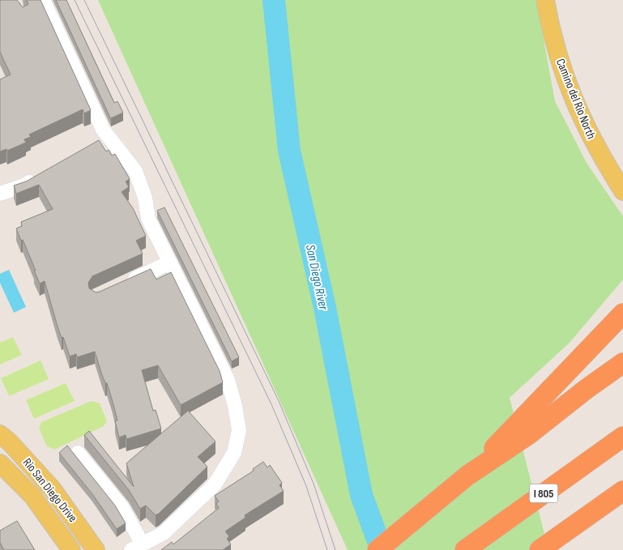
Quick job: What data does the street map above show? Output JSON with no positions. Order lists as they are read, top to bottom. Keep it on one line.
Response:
{"streets":{"highway":["I 805"],"main road":["Camino del Rio North","Rio San Diego Drive"]},"water":["San Diego River"]}
